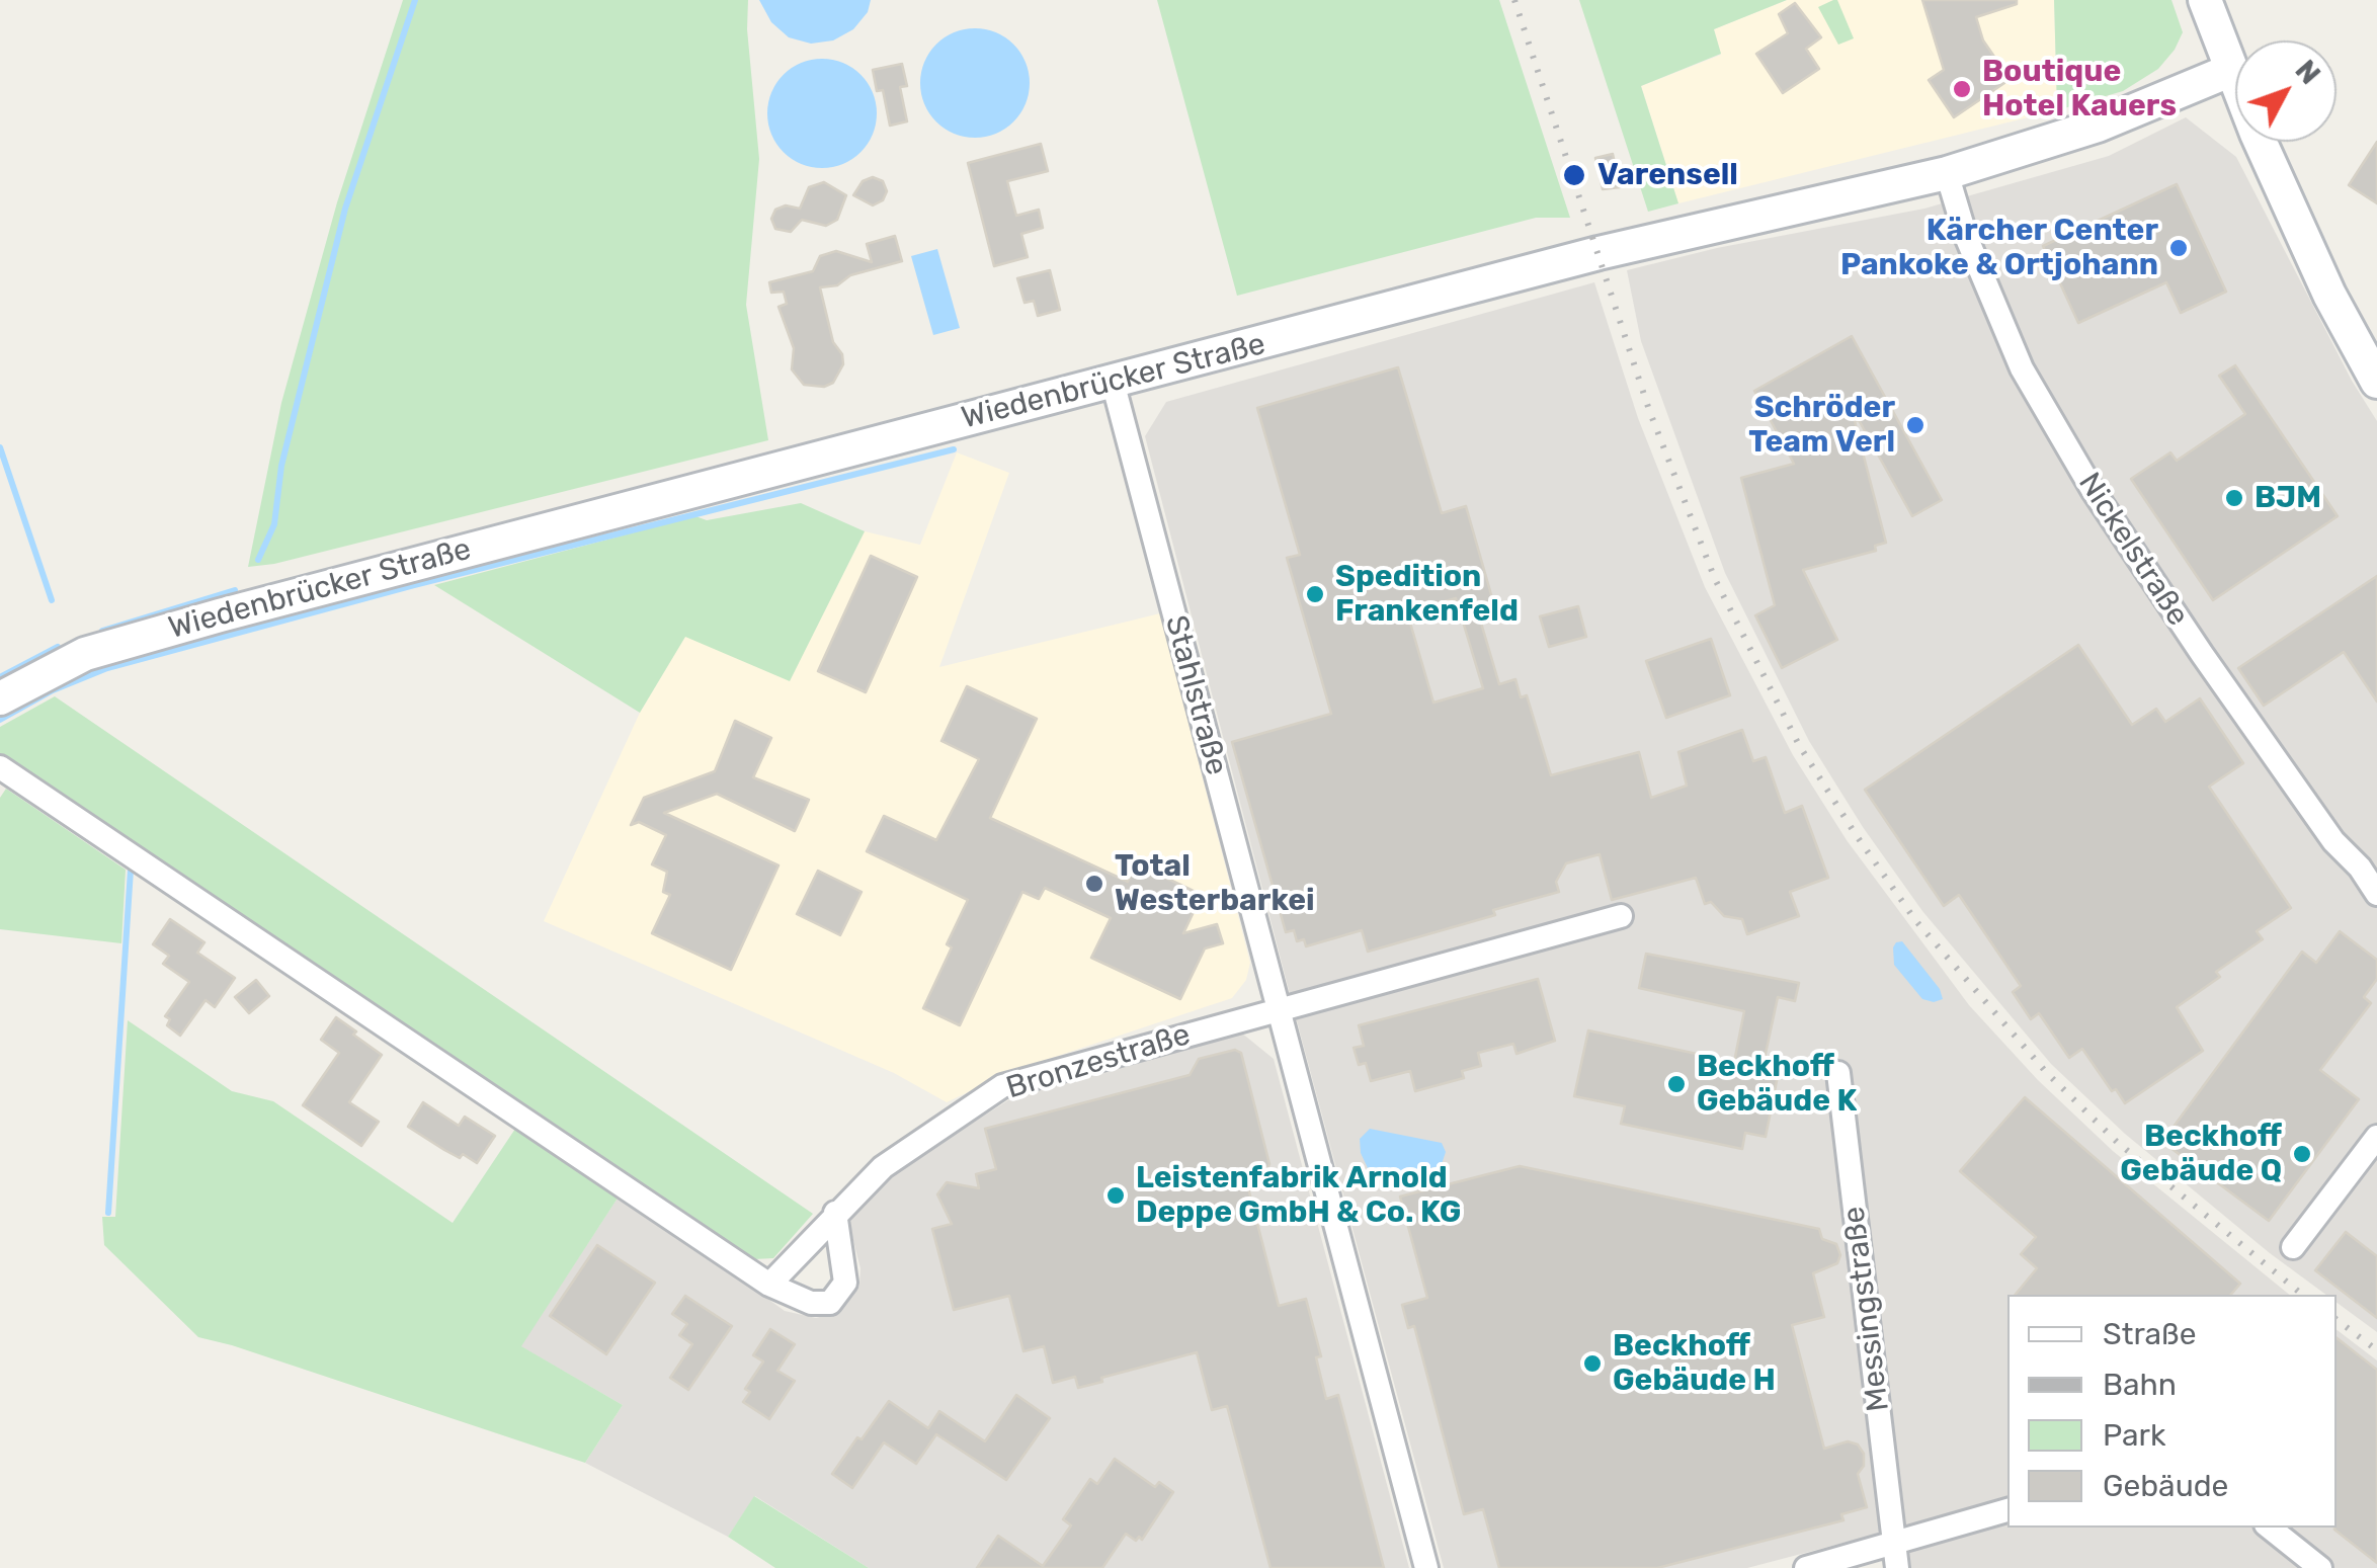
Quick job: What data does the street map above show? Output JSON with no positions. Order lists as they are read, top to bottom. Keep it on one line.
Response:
{"streets":{"main road":["Wiedenbrücker Straße"],"street":["Nickelstraße","Stahlstraße","Bronzestraße","Messingstraße"]},"crossings":[["Wiedenbrücker Straße","Nickelstraße"],["Wiedenbrücker Straße","Stahlstraße"],["Stahlstraße","Bronzestraße"]],"places":["Boutique Hotel Kauers","Varensell","Kärcher Center Pankoke & Ortjohann","Schröder Team Verl","BJM","Spedition Frankenfeld","Total Westerbarkei","Beckhoff Gebäude K","Beckhoff Gebäude Q","Leistenfabrik Arnold Deppe GmbH & Co. KG","Beckhoff Gebäude H"],"legend":["Straße","Bahn","Park","Gebäude"],"north":"top right"}
